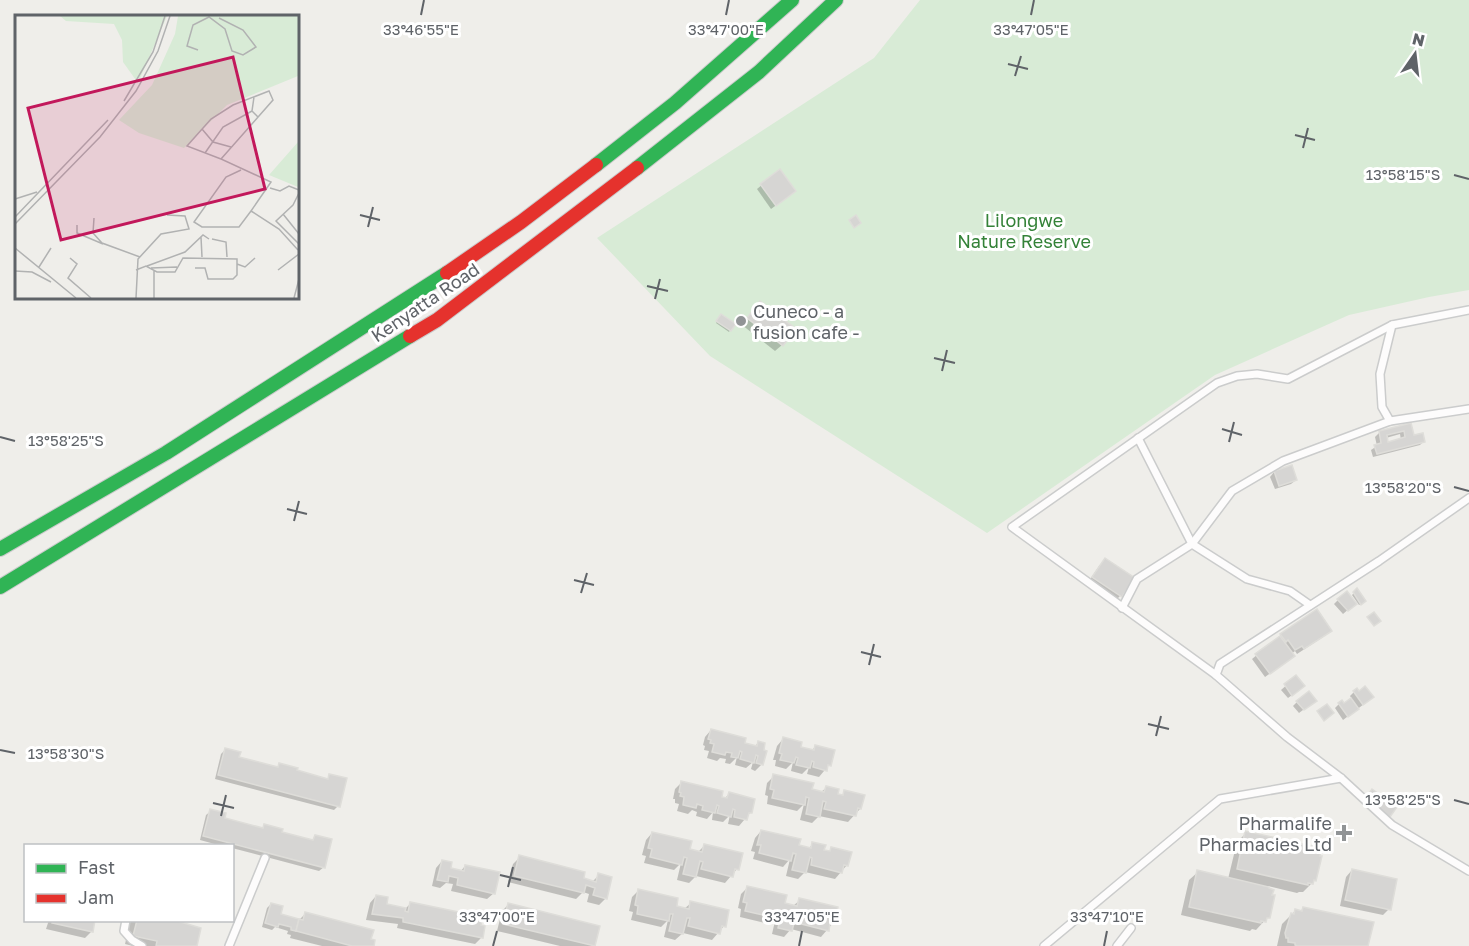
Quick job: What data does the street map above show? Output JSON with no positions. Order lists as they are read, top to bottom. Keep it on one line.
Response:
{"streets":{"main road":["Kenyatta Road"]},"parks":["Lilongwe Nature Reserve"],"places":{"other":["Cuneco - a fusion cafe -"],"health":["Pharmalife Pharmacies Ltd"]},"legend":["Fast","Jam"],"north":"top","coordinates":["33°47'00\"E","33°46'55\"E","33°47'05\"E","13°58'15\"S","13°58'25\"S","13°58'20\"S","13°58'30\"S","33°47'10\"E"]}
